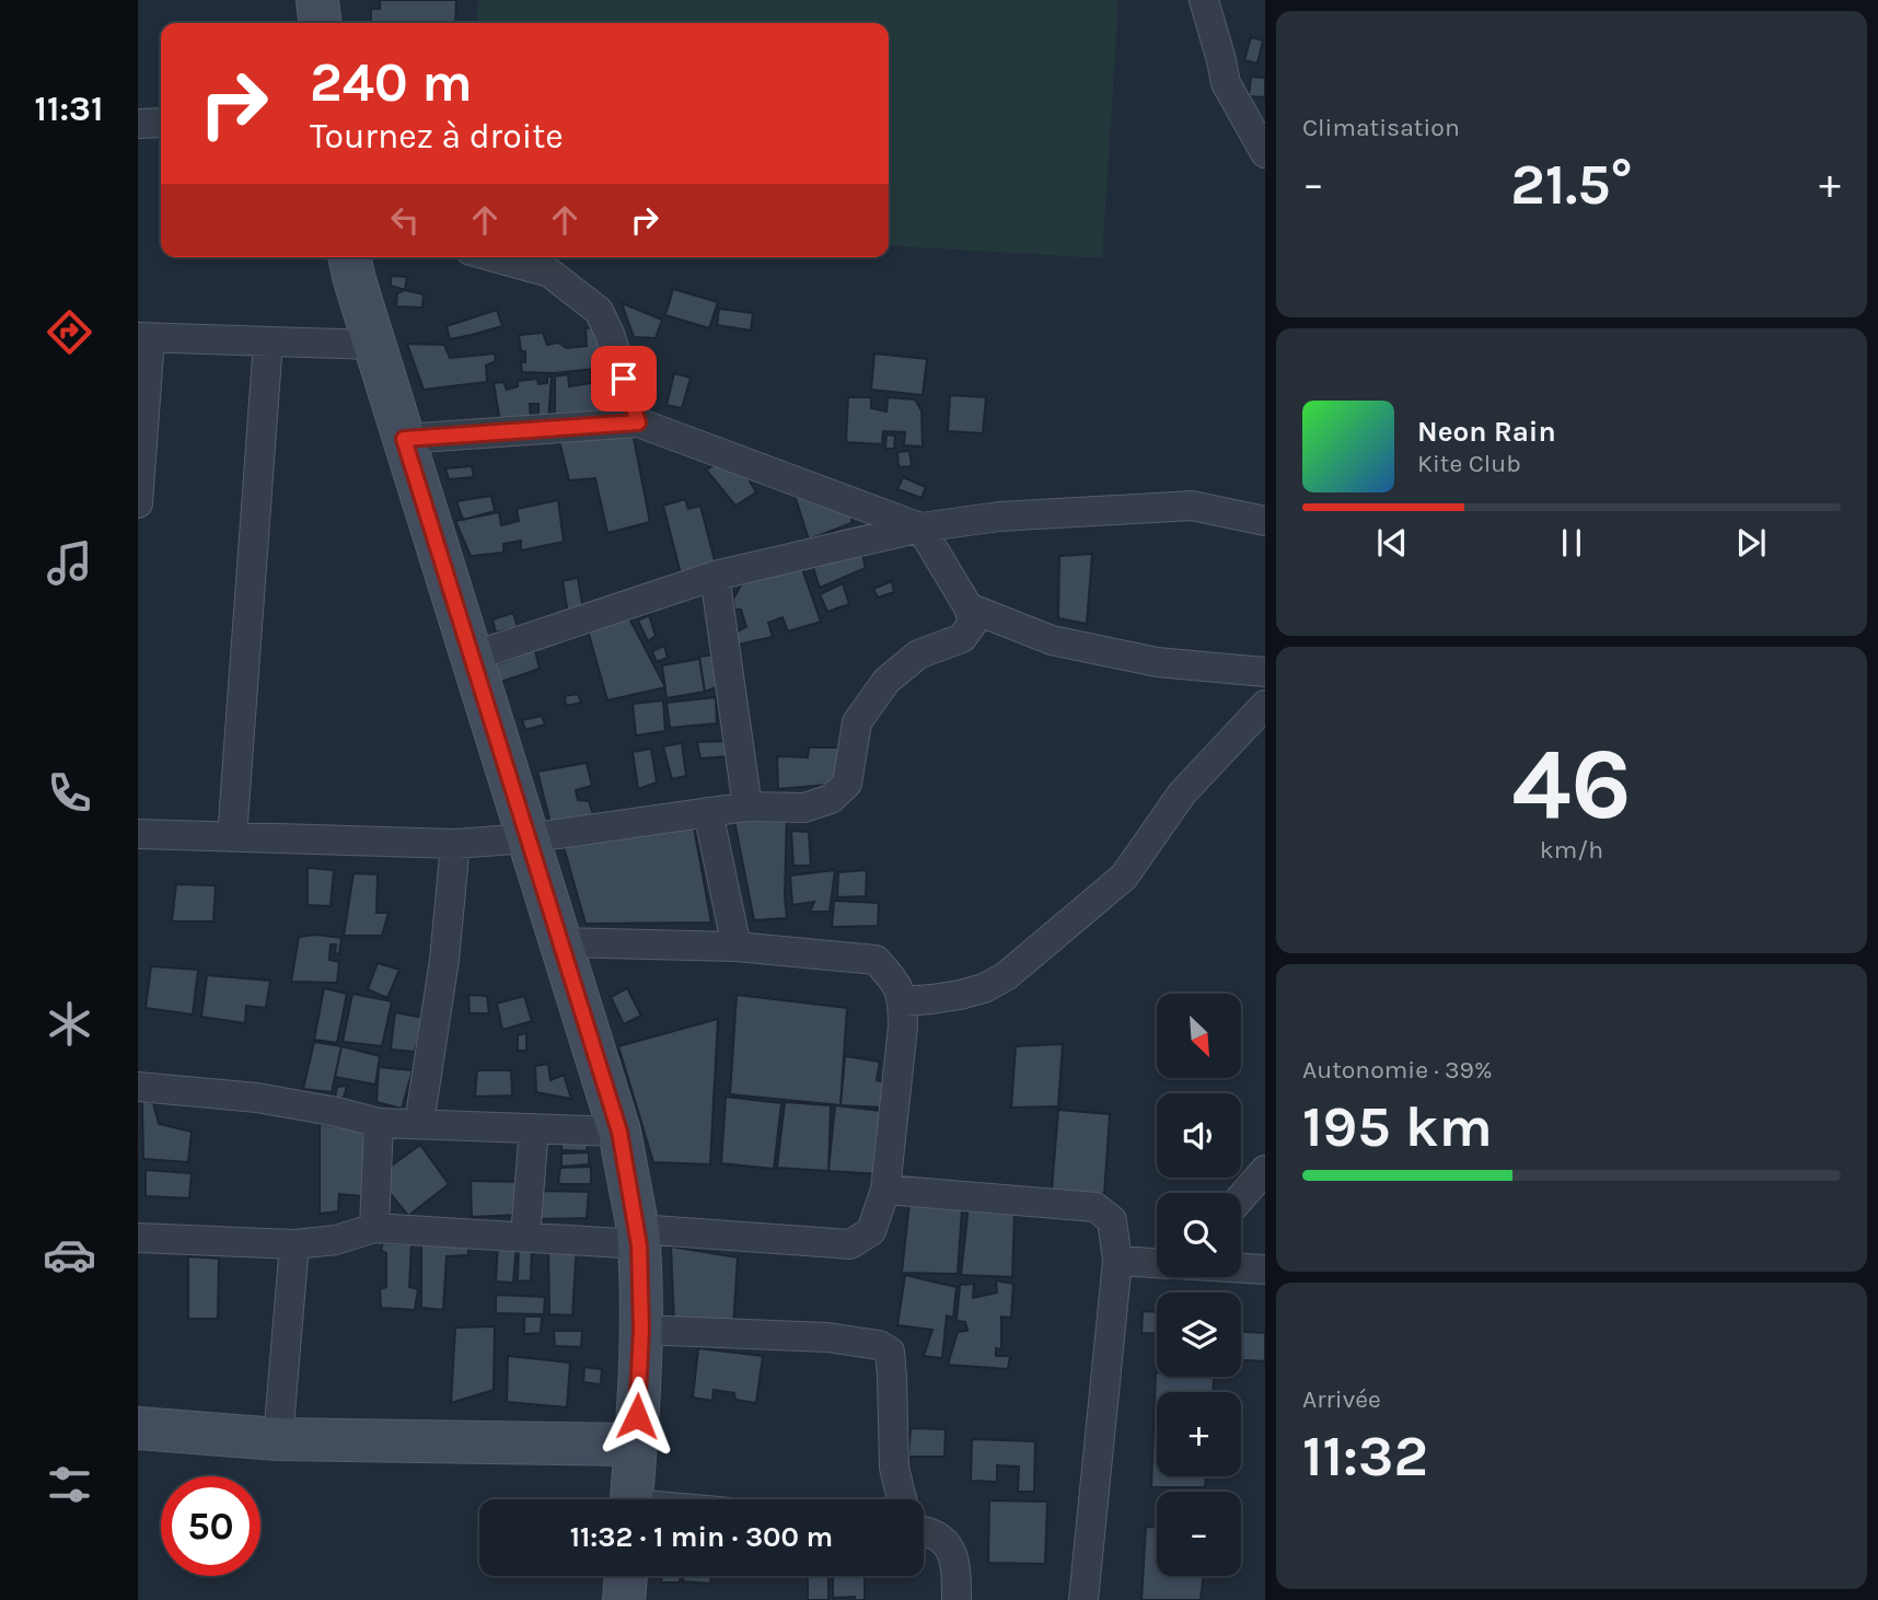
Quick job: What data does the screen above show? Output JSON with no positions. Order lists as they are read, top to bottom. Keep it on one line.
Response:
{"north":"bottom right","page":{"tabs":"11:31","tile":["Climatisation",["46","km/h"],["Autonomie · 39%","195 km"],["Arrivée","11:32"]],"turn":["240 m","Tournez à droite"],"heat":["−","21.5°","+"],"song":["Neon Rain","Kite Club"],"map_buttons":["+","−"],"limit":"50","trip":"11:32 · 1 min · 300 m"}}
